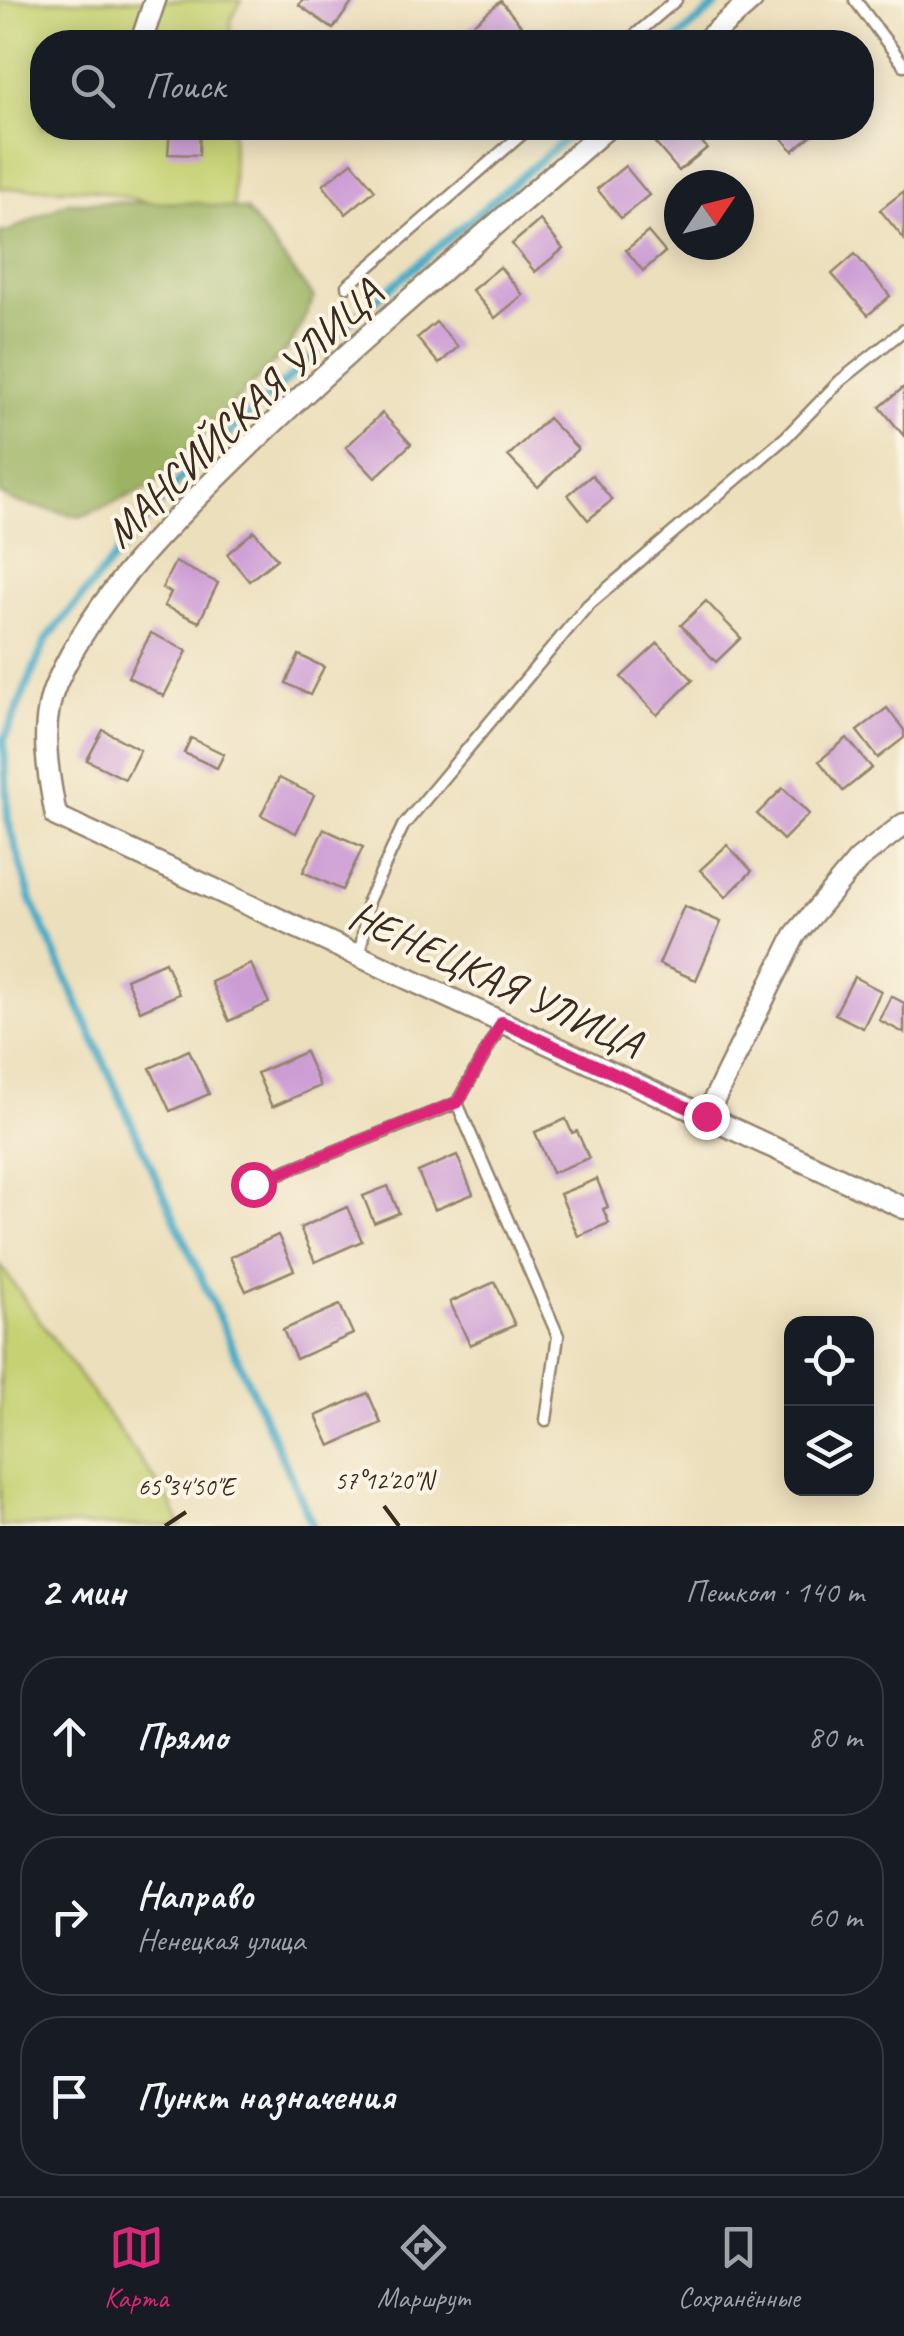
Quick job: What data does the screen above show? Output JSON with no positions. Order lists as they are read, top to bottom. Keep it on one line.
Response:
{"streets":{"street":["МАНСИЙСКАЯ УЛИЦА","НЕНЕЦКАЯ УЛИЦА"]},"crossings":[["МАНСИЙСКАЯ УЛИЦА","НЕНЕЦКАЯ УЛИЦА"]],"north":"top right","page":{"search":"Поиск","heading":["2 мин","Пешком · 140 m"],"list":[["Прямо","80 m"],["Направо","Ненецкая улица","60 m"],"Пункт назначения"],"nav":["Карта","Маршрут","Сохранённые"]},"coordinates":["57°12'20\"N","65°34'50\"E"]}
